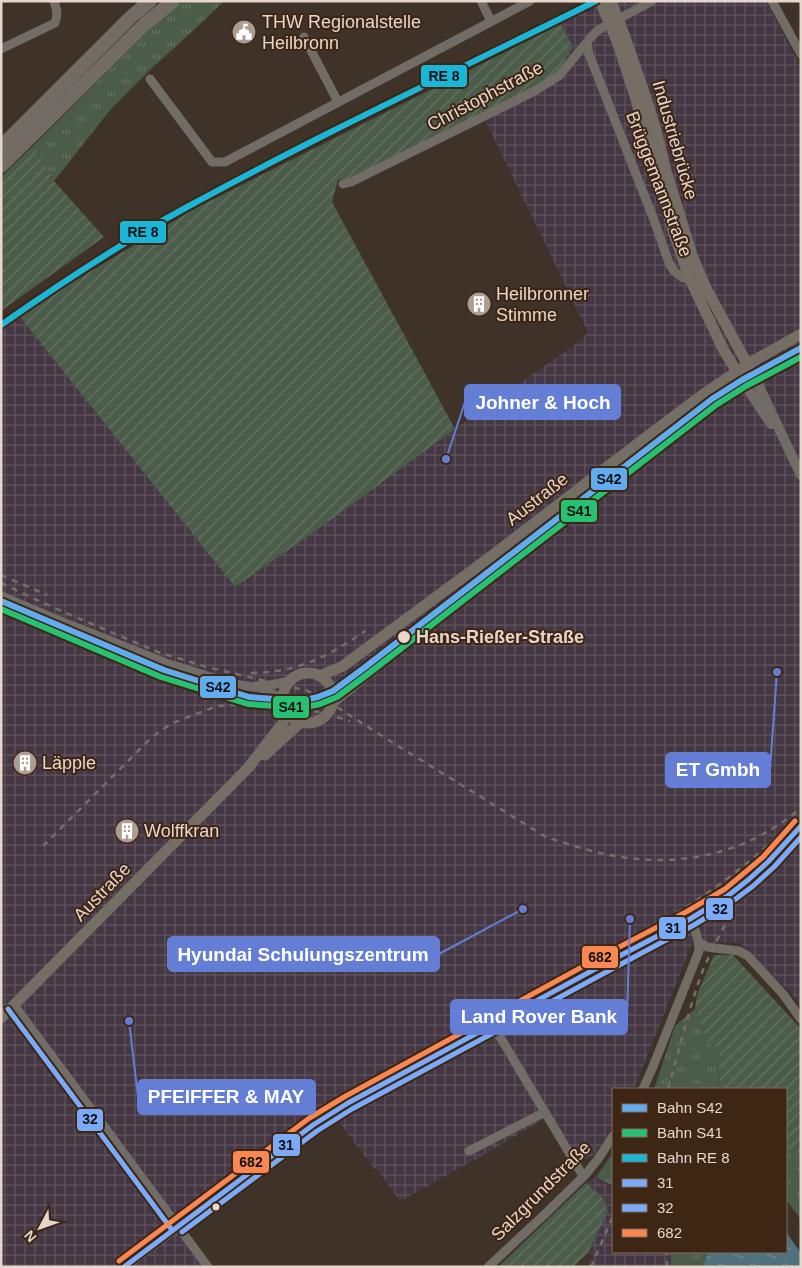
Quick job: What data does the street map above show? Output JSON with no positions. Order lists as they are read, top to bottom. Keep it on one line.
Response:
{"streets":{"main road":["Industriebrücke","Brüggemannstraße","Austraße"],"street":["Christophstraße","Salzgrundstraße"]},"crossings":[["Christophstraße","Brüggemannstraße"],["Industriebrücke","Brüggemannstraße"],["Brüggemannstraße","Austraße"]],"places":{"public building":["THW Regionalstelle Heilbronn"],"building":["Heilbronner Stimme","Läpple","Wolffkran"],"other":["Johner & Hoch","Hans-Rießer-Straße","ET Gmbh","Hyundai Schulungszentrum","Land Rover Bank","PFEIFFER & MAY"]},"lines":["rail line S42","rail line S41","transit line 682","transit line 31","transit line 32"],"legend":["Bahn S42","Bahn S41","Bahn RE 8","31","32","682"],"north":"bottom left"}
